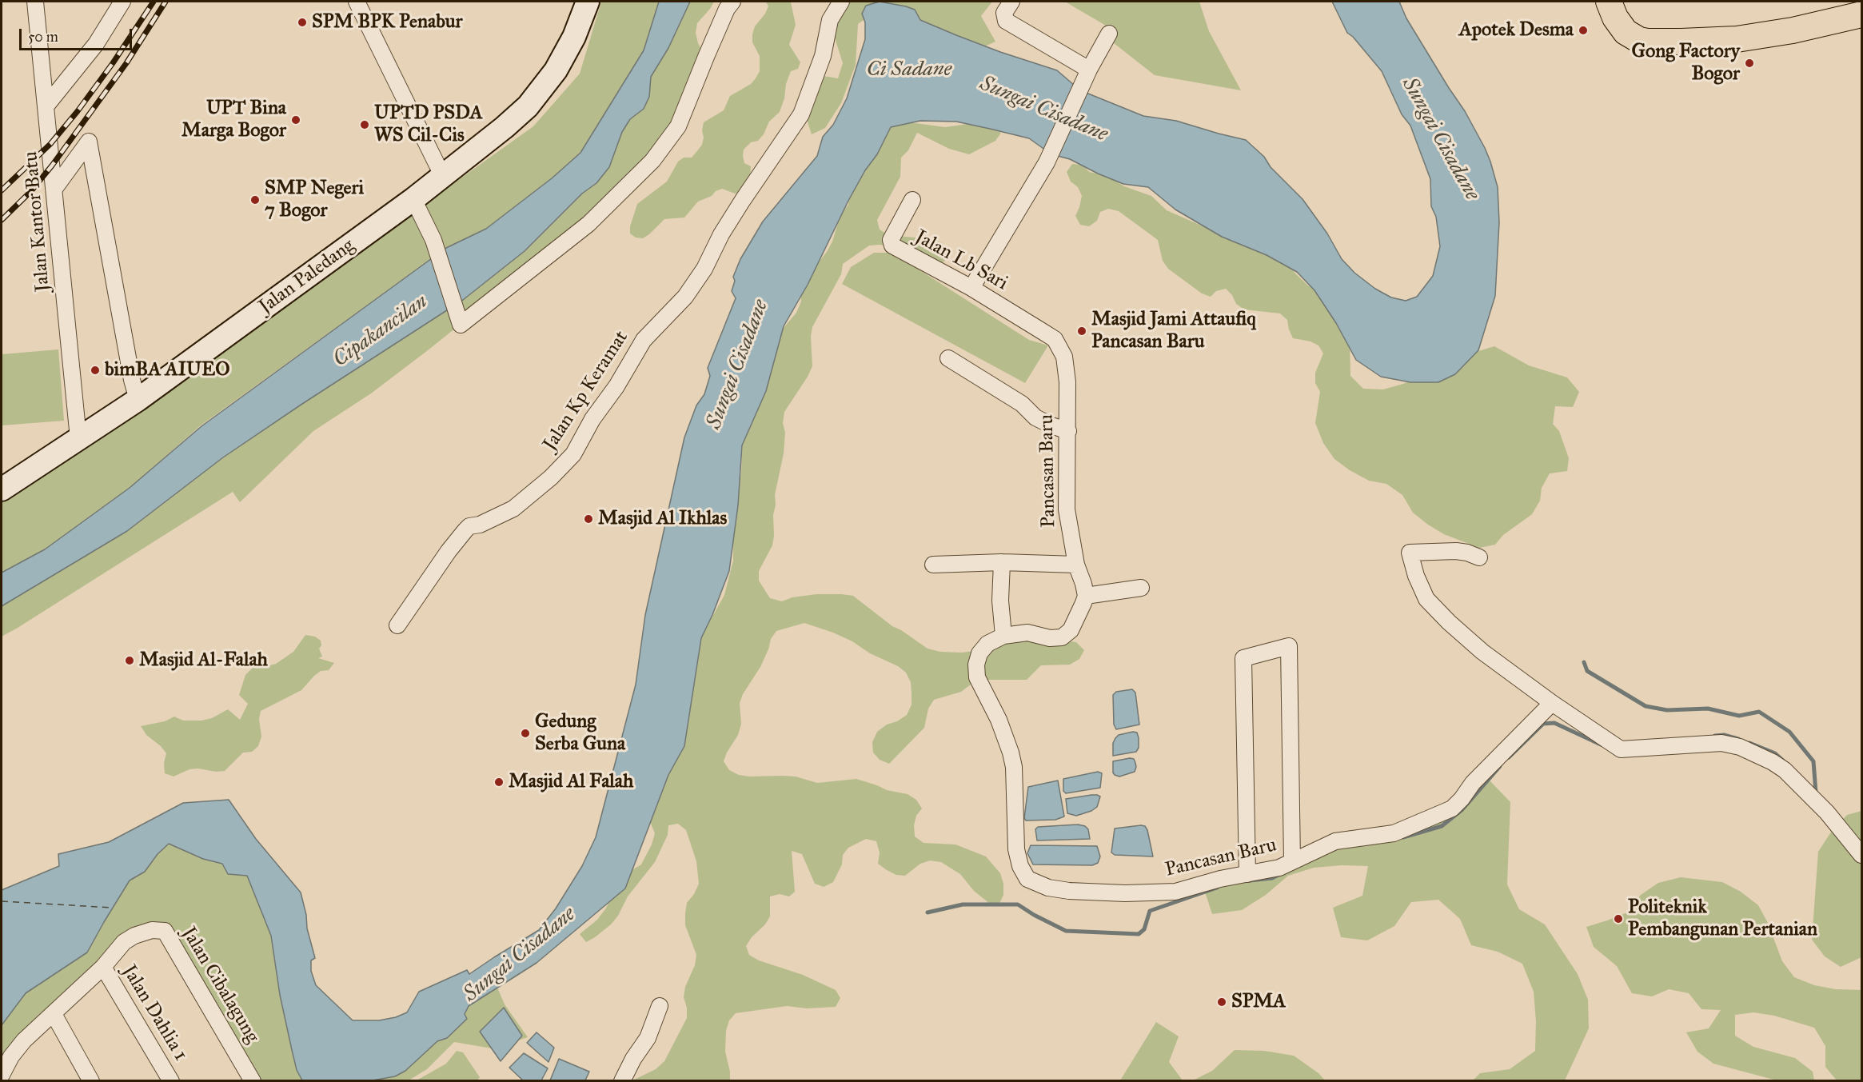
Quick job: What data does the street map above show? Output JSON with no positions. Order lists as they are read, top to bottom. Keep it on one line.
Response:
{"streets":{"street":["Jalan Kantor Batu","Jalan Lb Sari","Jalan Paledang","Jalan Kp Keramat","Pancasan Baru","Jalan Cibalagung","Jalan Dahlia 1"]},"crossings":[["Jalan Kantor Batu","Jalan Paledang"],["Jalan Lb Sari","Pancasan Baru"],["Jalan Cibalagung","Jalan Dahlia 1"]],"water":["Ci Sadane","Sungai Cisadane","Cipakancilan"],"places":["SPM BPK Penabur","Apotek Desma","Gong Factory Bogor","UPT Bina Marga Bogor","UPTD PSDA WS Cil-Cis","SMP Negeri 7 Bogor","Masjid Jami Attaufiq Pancasan Baru","bimBA AIUEO","Masjid Al Ikhlas","Masjid Al-Falah","Gedung Serba Guna","Masjid Al Falah","Politeknik Pembangunan Pertanian","SPMA"],"scale_bar":"50 m"}
